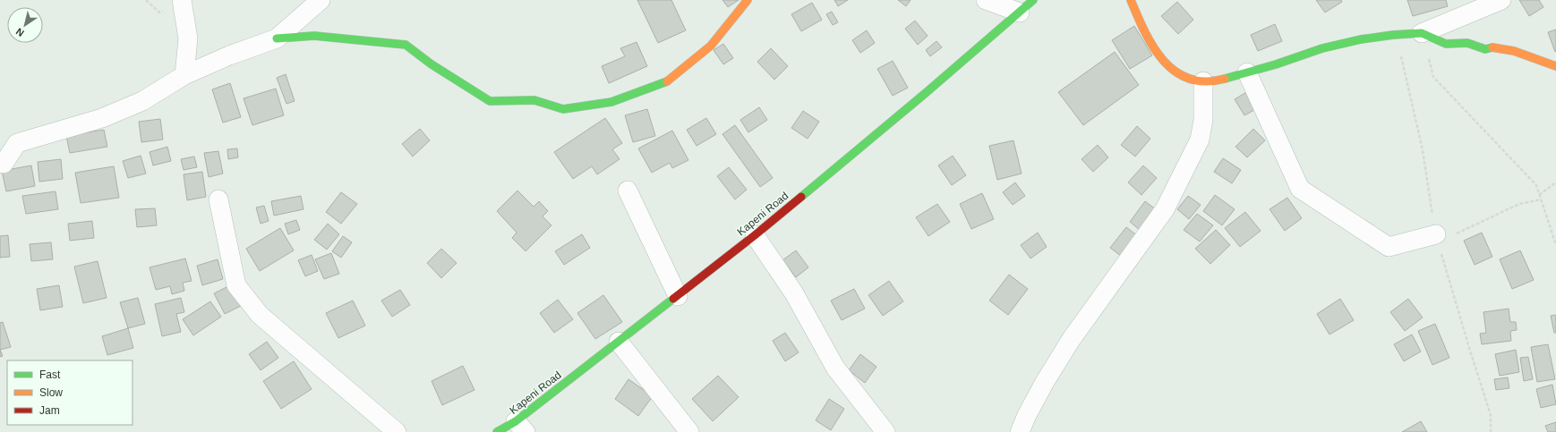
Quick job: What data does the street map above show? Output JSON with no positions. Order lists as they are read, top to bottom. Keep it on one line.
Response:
{"streets":{"street":["Kapeni Road"]},"legend":["Fast","Slow","Jam"],"north":"bottom left"}
